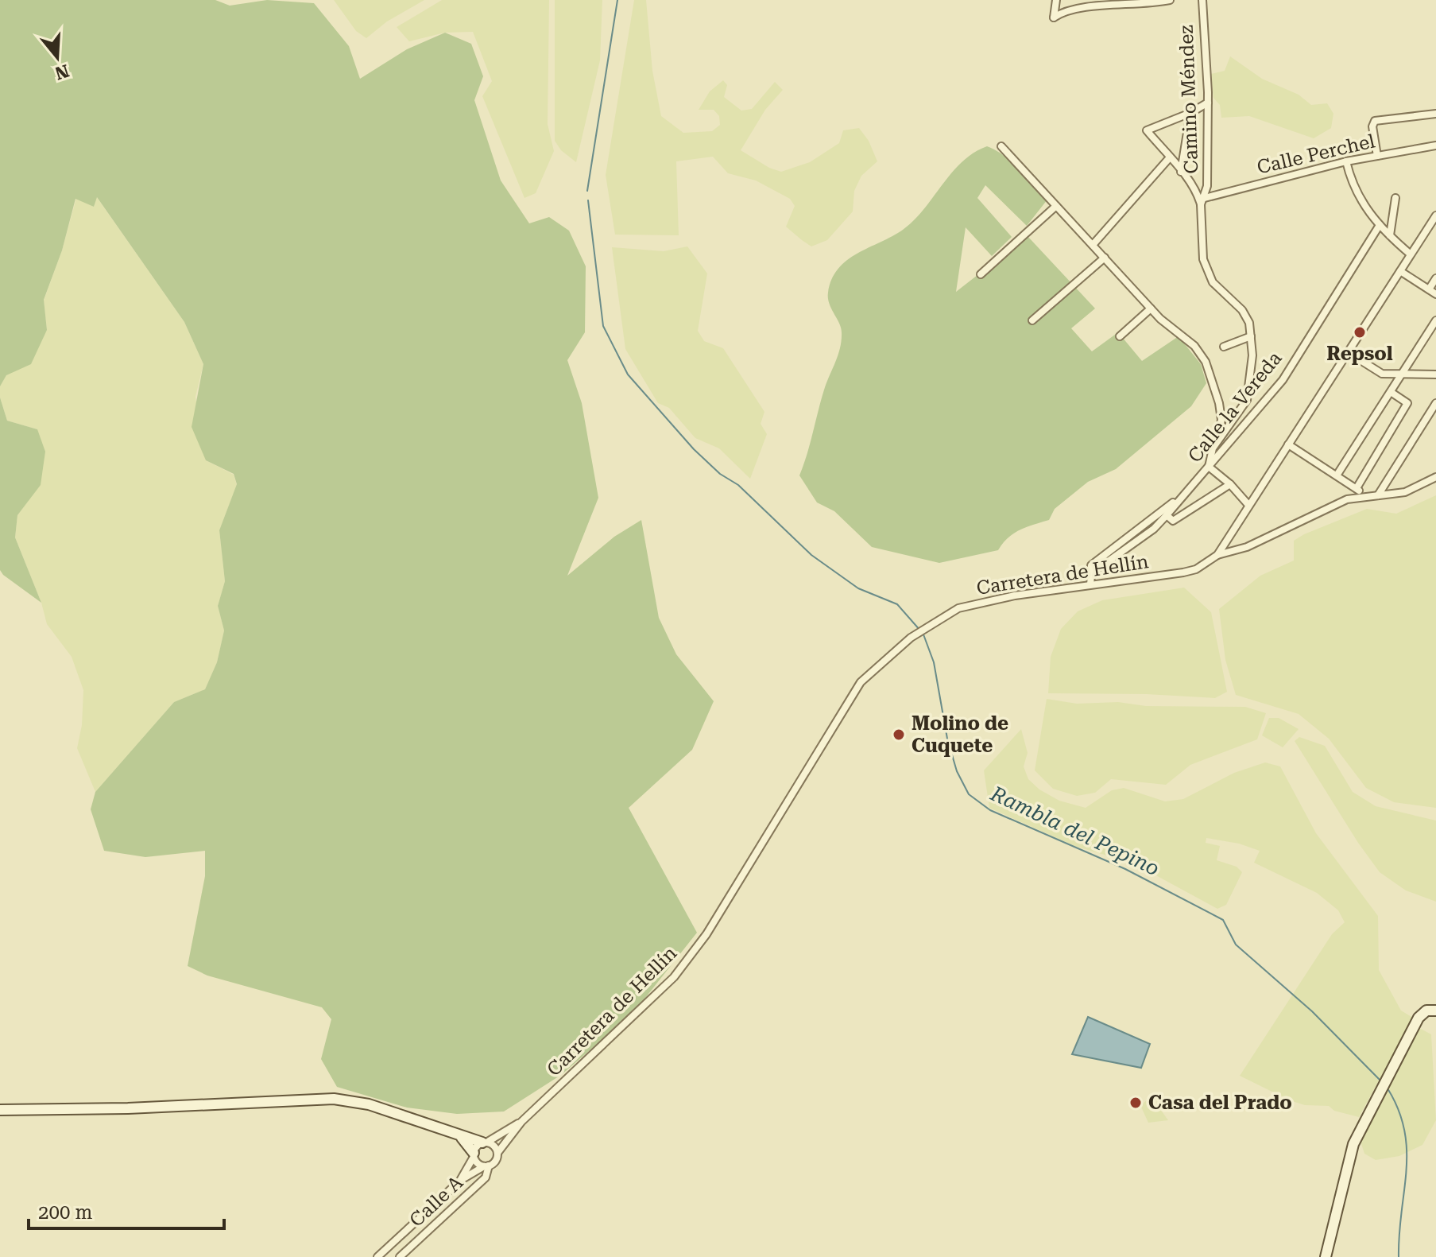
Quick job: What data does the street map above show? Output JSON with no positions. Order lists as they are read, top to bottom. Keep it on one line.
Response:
{"streets":{"street":["Camino Méndez","Calle Perchel","Calle la Vereda","Carretera de Hellín","Calle A"]},"crossings":[["Camino Méndez","Calle Perchel"],["Carretera de Hellín","Calle A"]],"water":["Rambla del Pepino"],"places":["Repsol","Molino de Cuquete","Casa del Prado"],"scale_bar":"200 m","north":"bottom"}
